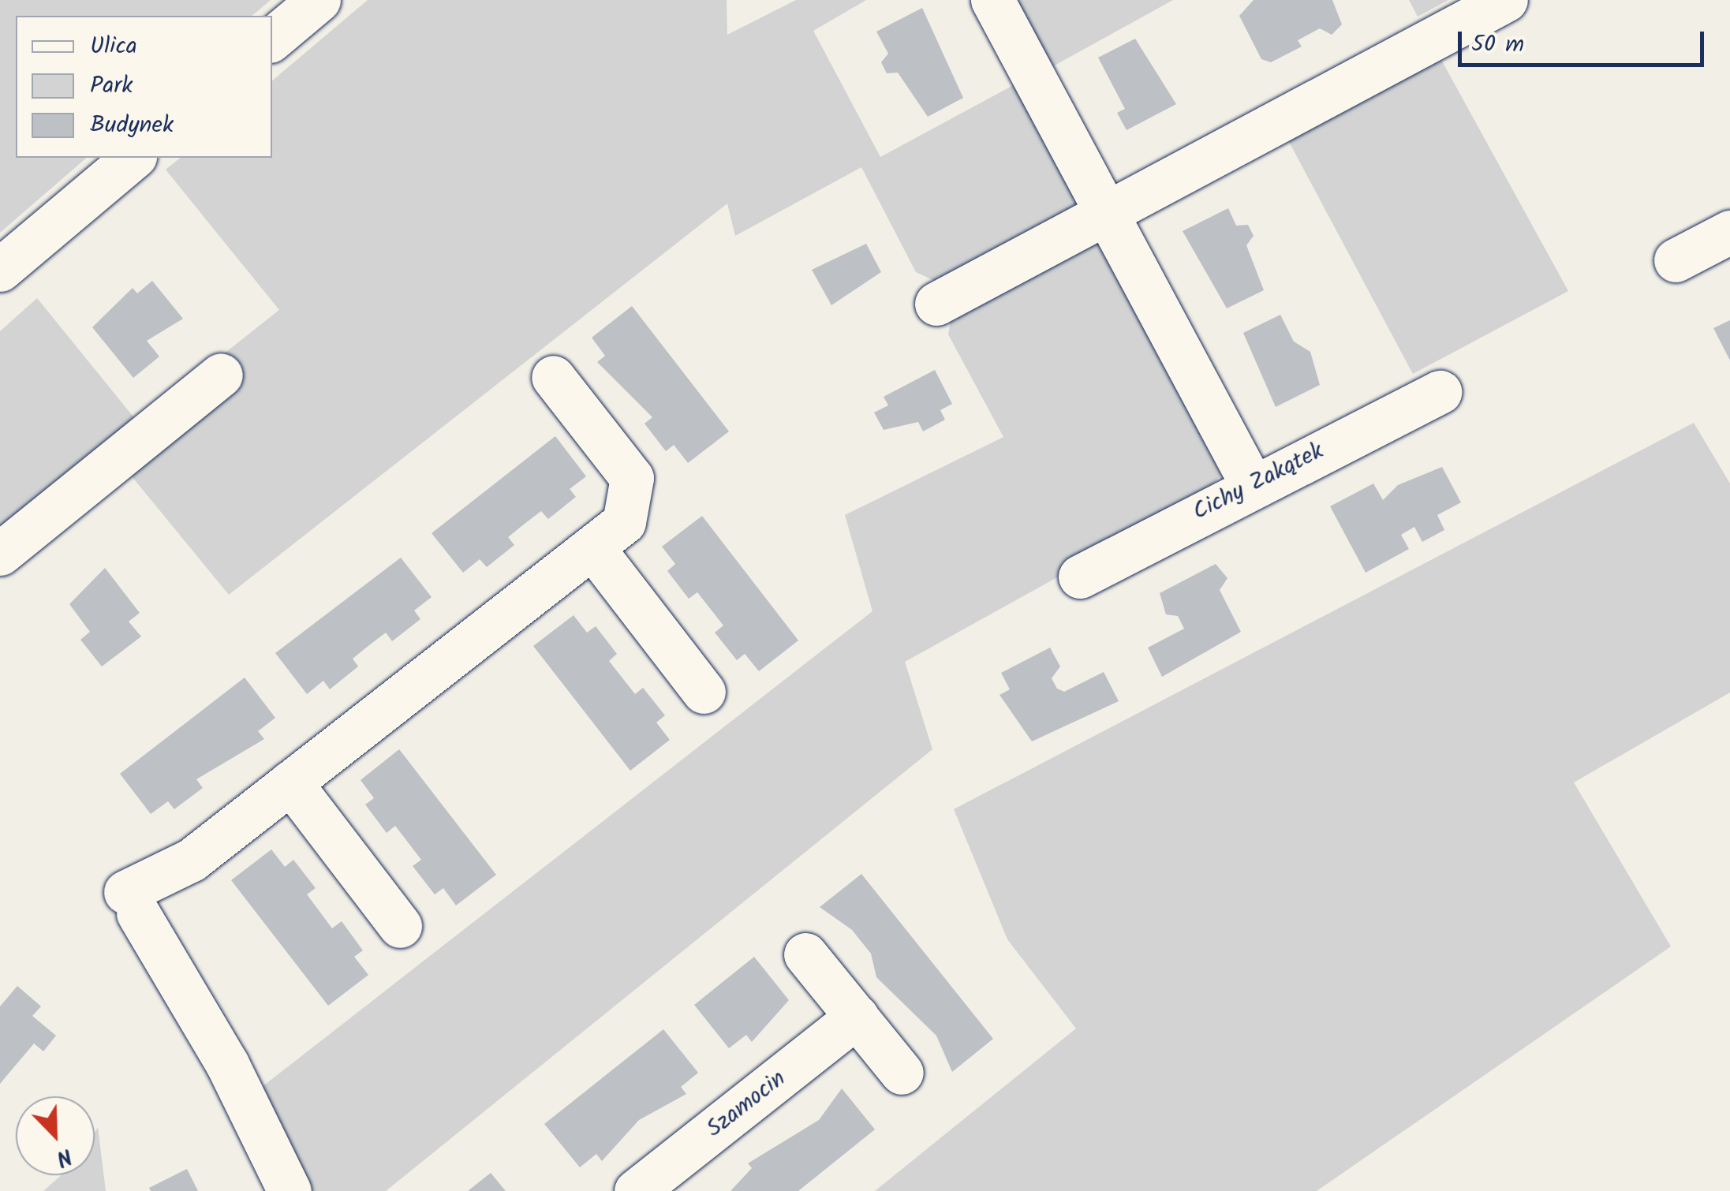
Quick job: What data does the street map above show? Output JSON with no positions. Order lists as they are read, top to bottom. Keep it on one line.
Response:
{"streets":{"street":["Cichy Zakątek","Szamocin"]},"legend":["Ulica","Park","Budynek"],"scale_bar":"50 m","north":"bottom right"}
